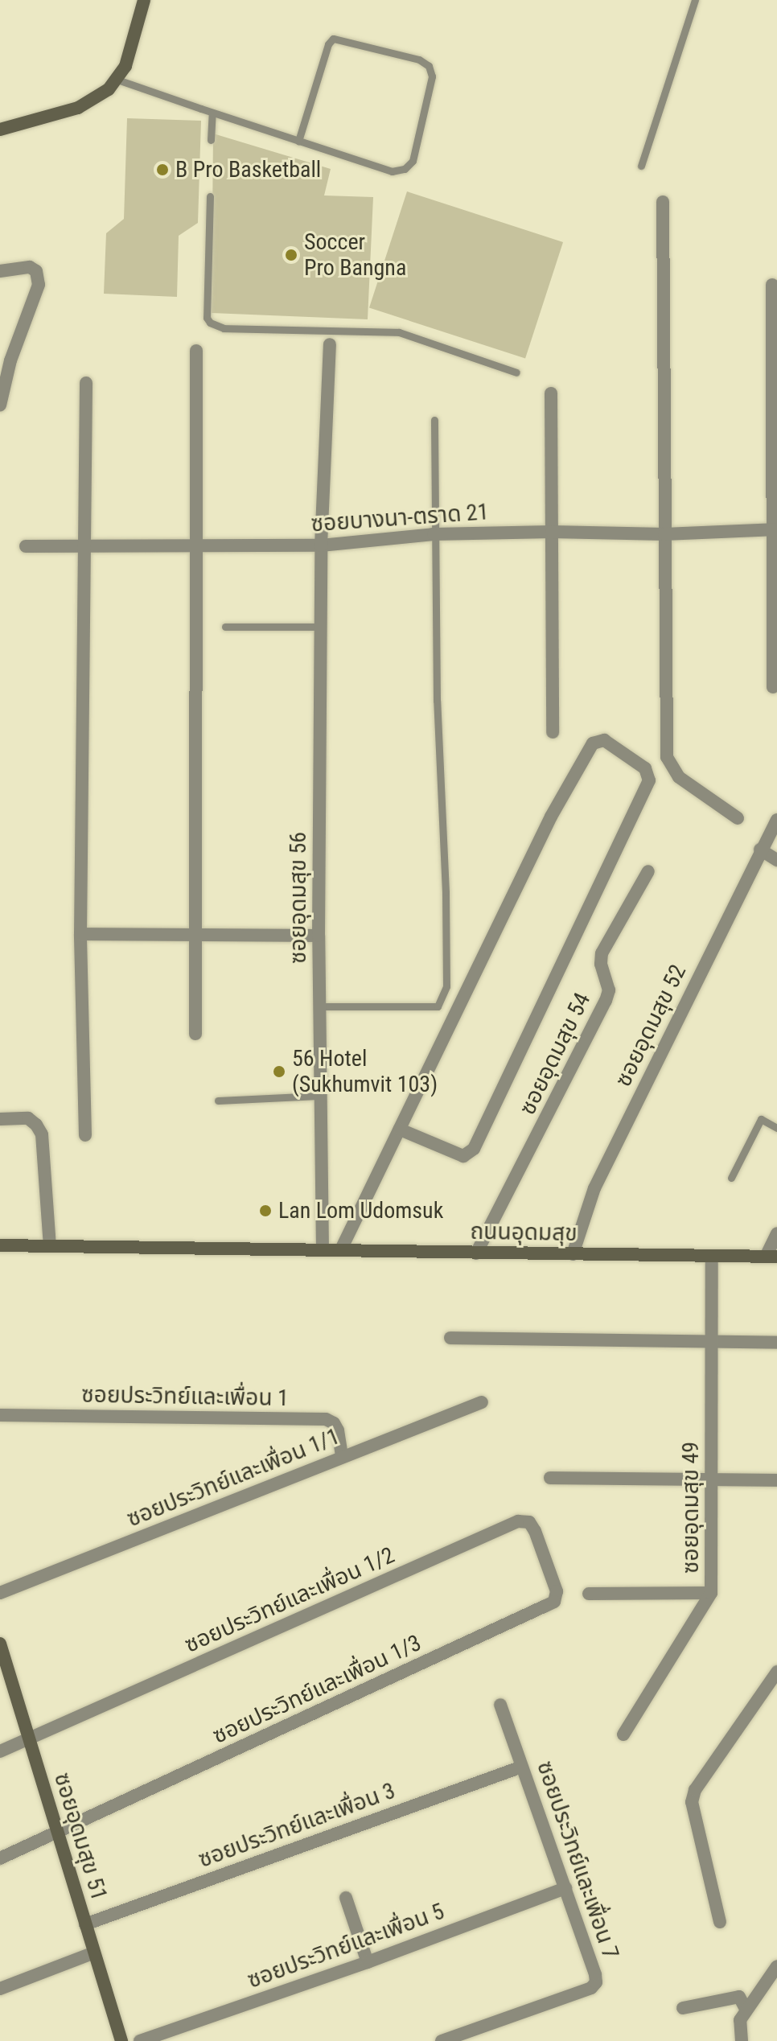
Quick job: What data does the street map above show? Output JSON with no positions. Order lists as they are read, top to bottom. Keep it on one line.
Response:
{"streets":{"main road":["ถนนอุดมสุข","ซอยอุดมสุข 51"],"street":["ซอยบางนา-ตราด 21","ซอยอุดมสุข 56","ซอยอุดมสุข 52","ซอยอุดมสุข 54","ซอยประวิทย์และเพื่อน 1","ซอยประวิทย์และเพื่อน 1/1","ซอยอุดมสุข 49","ซอยประวิทย์และเพื่อน 1/2","ซอยประวิทย์และเพื่อน 1/3","ซอยประวิทย์และเพื่อน 3","ซอยประวิทย์และเพื่อน 7","ซอยประวิทย์และเพื่อน 5"]},"crossings":[["ซอยบางนา-ตราด 21","ซอยอุดมสุข 56"],["ซอยอุดมสุข 56","ถนนอุดมสุข"],["ซอยอุดมสุข 52","ถนนอุดมสุข"],["ซอยอุดมสุข 54","ถนนอุดมสุข"],["ถนนอุดมสุข","ซอยอุดมสุข 49"],["ซอยประวิทย์และเพื่อน 1","ซอยประวิทย์และเพื่อน 1/1"],["ซอยประวิทย์และเพื่อน 1/2","ซอยประวิทย์และเพื่อน 1/3"],["ซอยประวิทย์และเพื่อน 1/2","ซอยอุดมสุข 51"],["ซอยประวิทย์และเพื่อน 1/3","ซอยอุดมสุข 51"],["ซอยประวิทย์และเพื่อน 3","ซอยอุดมสุข 51"],["ซอยประวิทย์และเพื่อน 3","ซอยประวิทย์และเพื่อน 7"],["ซอยประวิทย์และเพื่อน 7","ซอยประวิทย์และเพื่อน 5"]],"places":["B Pro Basketball","Soccer Pro Bangna","56 Hotel (Sukhumvit 103)","Lan Lom Udomsuk"]}
